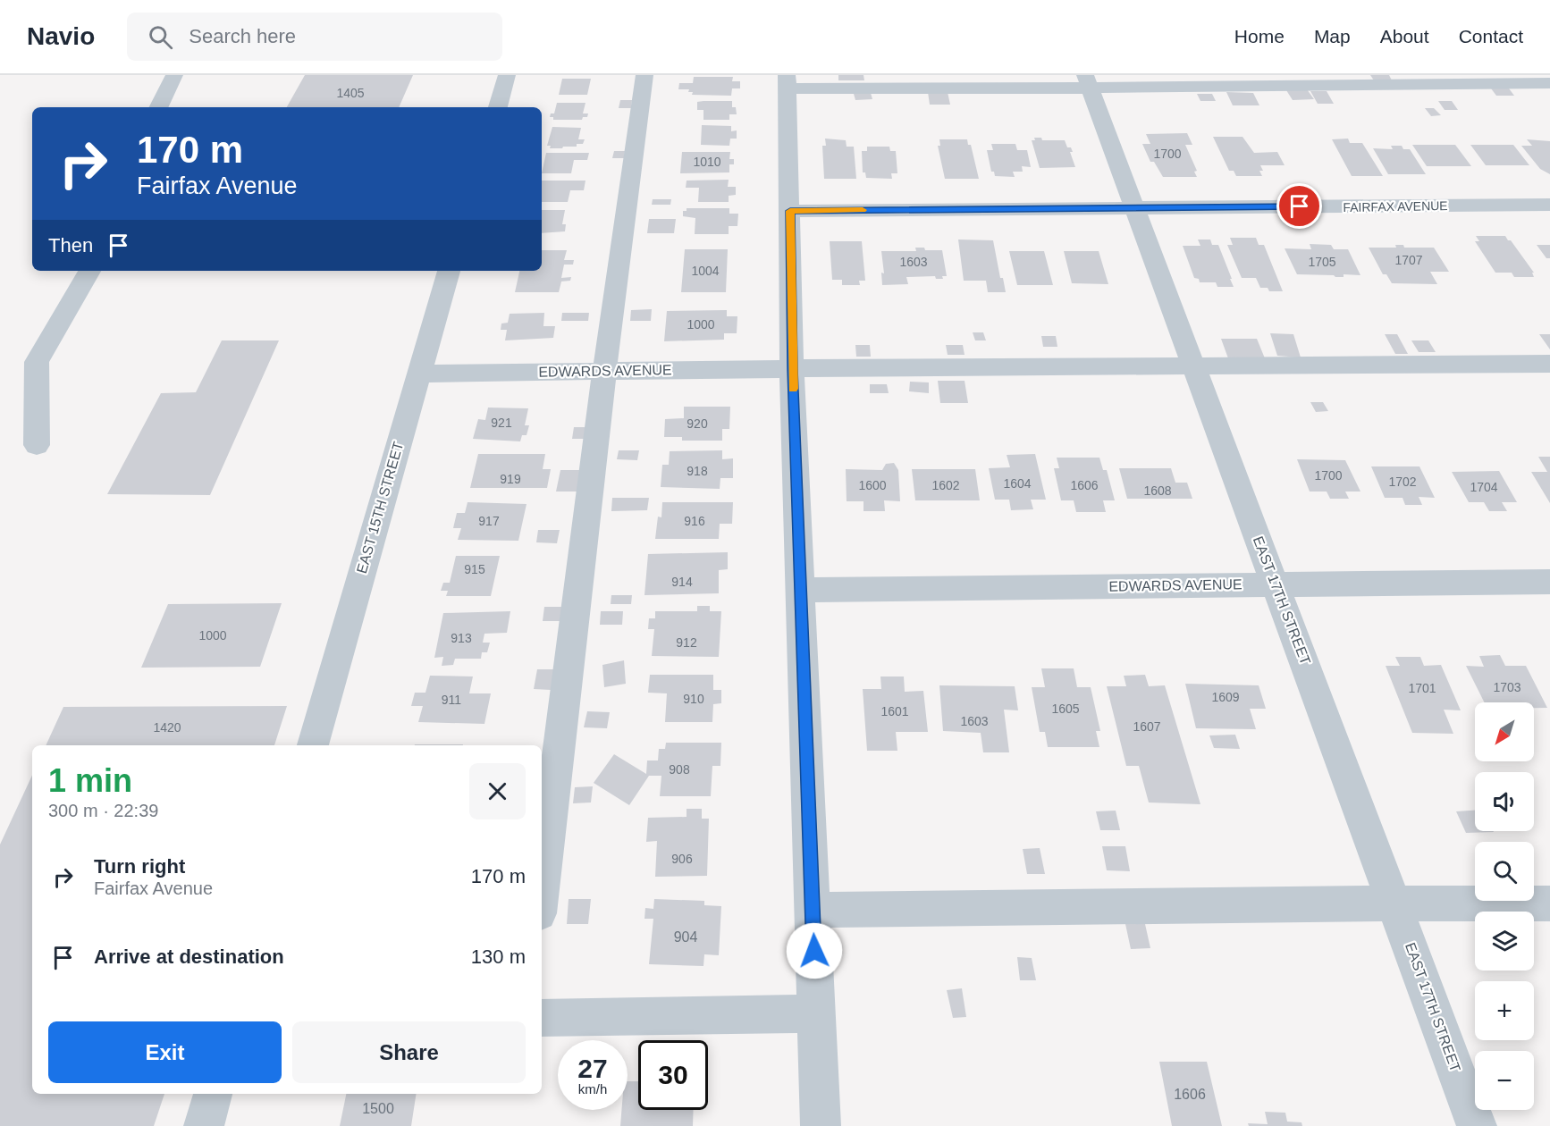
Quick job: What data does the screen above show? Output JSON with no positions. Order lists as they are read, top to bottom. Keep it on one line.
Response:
{"streets":{"street":["FAIRFAX AVENUE","EDWARDS AVENUE","EAST 15TH STREET","EAST 17TH STREET"]},"crossings":[["FAIRFAX AVENUE","EAST 17TH STREET"],["EDWARDS AVENUE","EAST 15TH STREET"],["EDWARDS AVENUE","EAST 17TH STREET"]],"house_numbers":["1405","1700","1010","1707","1603","1705","1004","1000","921","920","918","1700","919","1702","1604","1600","1602","1606","1704","1608","917","916","915","914","1000","913","912","1703","1701","1609","910","911","1605","1601","1603","1607","1420","908","906","904","1606","1500"],"north":"bottom left","page":{"header":"Navio","search":"Search here","nav":["Home","Map","About","Contact"],"turn":["170 m","Fairfax Avenue"],"then":"Then","map_buttons":["+","−"],"heading":["1 min","300 m · 22:39"],"list":[{"name":"Turn right","note":"Fairfax Avenue","value":"170 m"},{"name":"Arrive at destination","value":"130 m"}],"buttons":["Exit","Share"],"speed":"27 km/h","limit":"30"}}
